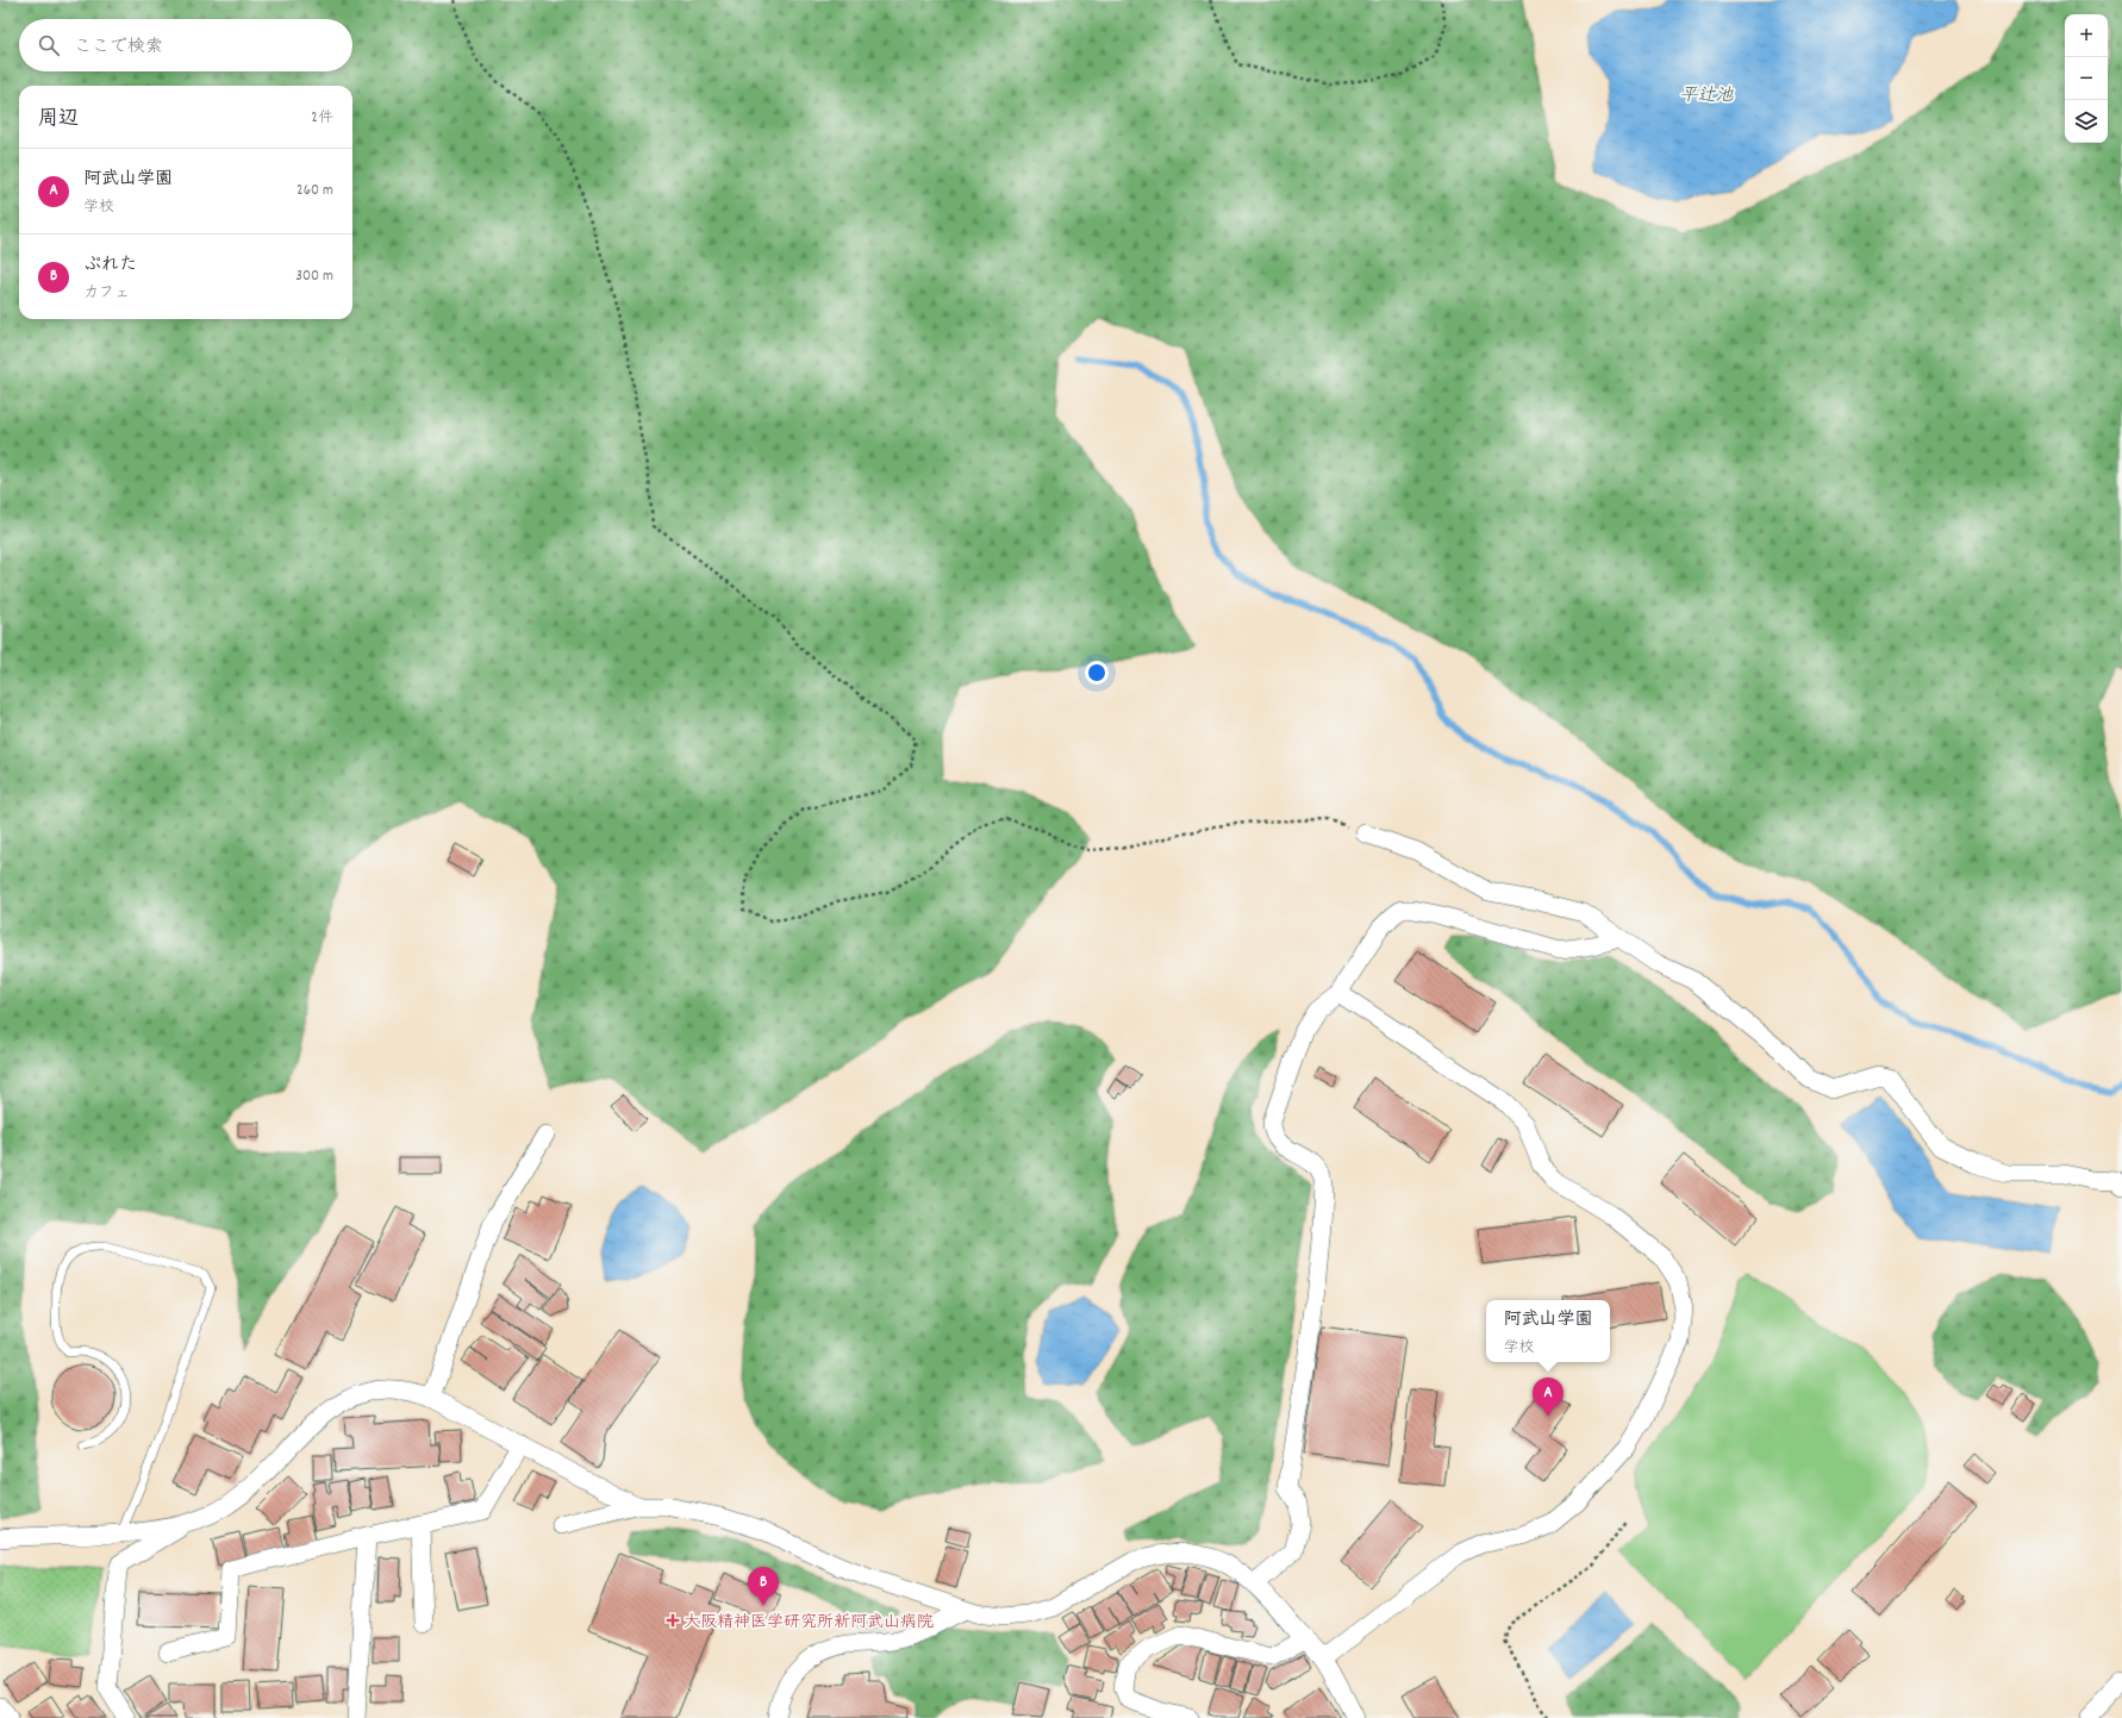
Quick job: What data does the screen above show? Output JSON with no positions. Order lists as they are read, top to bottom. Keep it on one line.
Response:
{"water":["平辻池"],"places":{"health":["大阪精神医学研究所新阿武山病院"]},"page":{"map_buttons":["+","−"],"search":"ここで検索","heading":["周辺","2件"],"list":[{"mark":"A","name":"阿武山学園","note":"学校","value":"260 m"},{"mark":"B","name":"ぷれた","note":"カフェ","value":"300 m"}],"popup":["阿武山学園","学校"],"pins":["A","B"]}}
